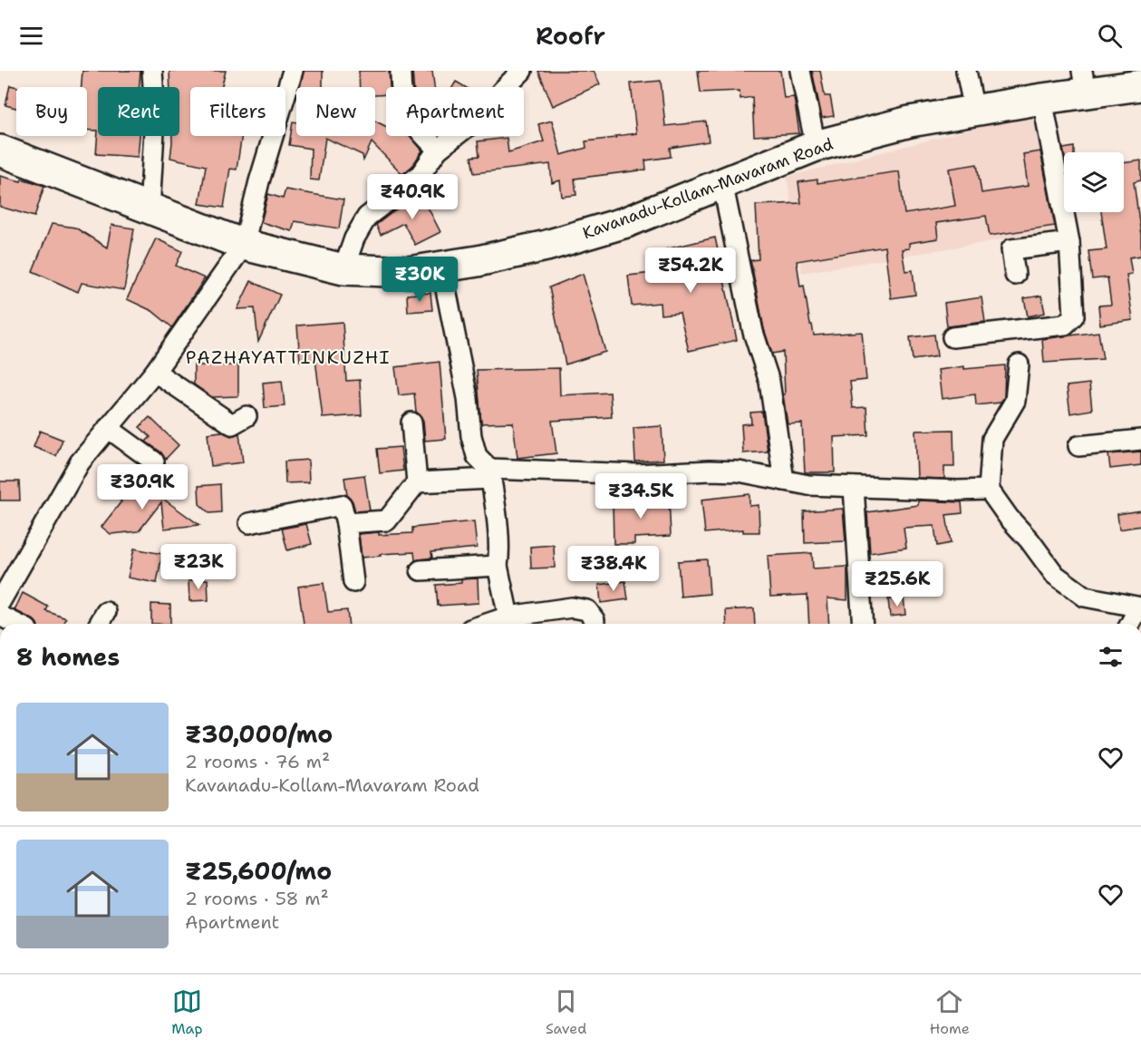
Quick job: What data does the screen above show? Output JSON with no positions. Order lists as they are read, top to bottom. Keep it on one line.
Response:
{"streets":{"main road":["Kavanadu-Kollam-Mavaram Road"]},"districts":["PAZHAYATTINKUZHI"],"page":{"header":"Roofr","chip":["Buy","Rent","Filters","New","Apartment"],"price":["₹40.9K","₹54.2K","₹30K","₹30.9K","₹34.5K","₹23K","₹38.4K","₹25.6K"],"heading":"8 homes","list":[{"name":"₹30,000/mo","note":"2 rooms · 76 m² · Kavanadu-Kollam-Mavaram Road"},{"name":"₹25,600/mo","note":"2 rooms · 58 m² · Apartment"}],"tabs":["Map","Saved","Home"]}}
